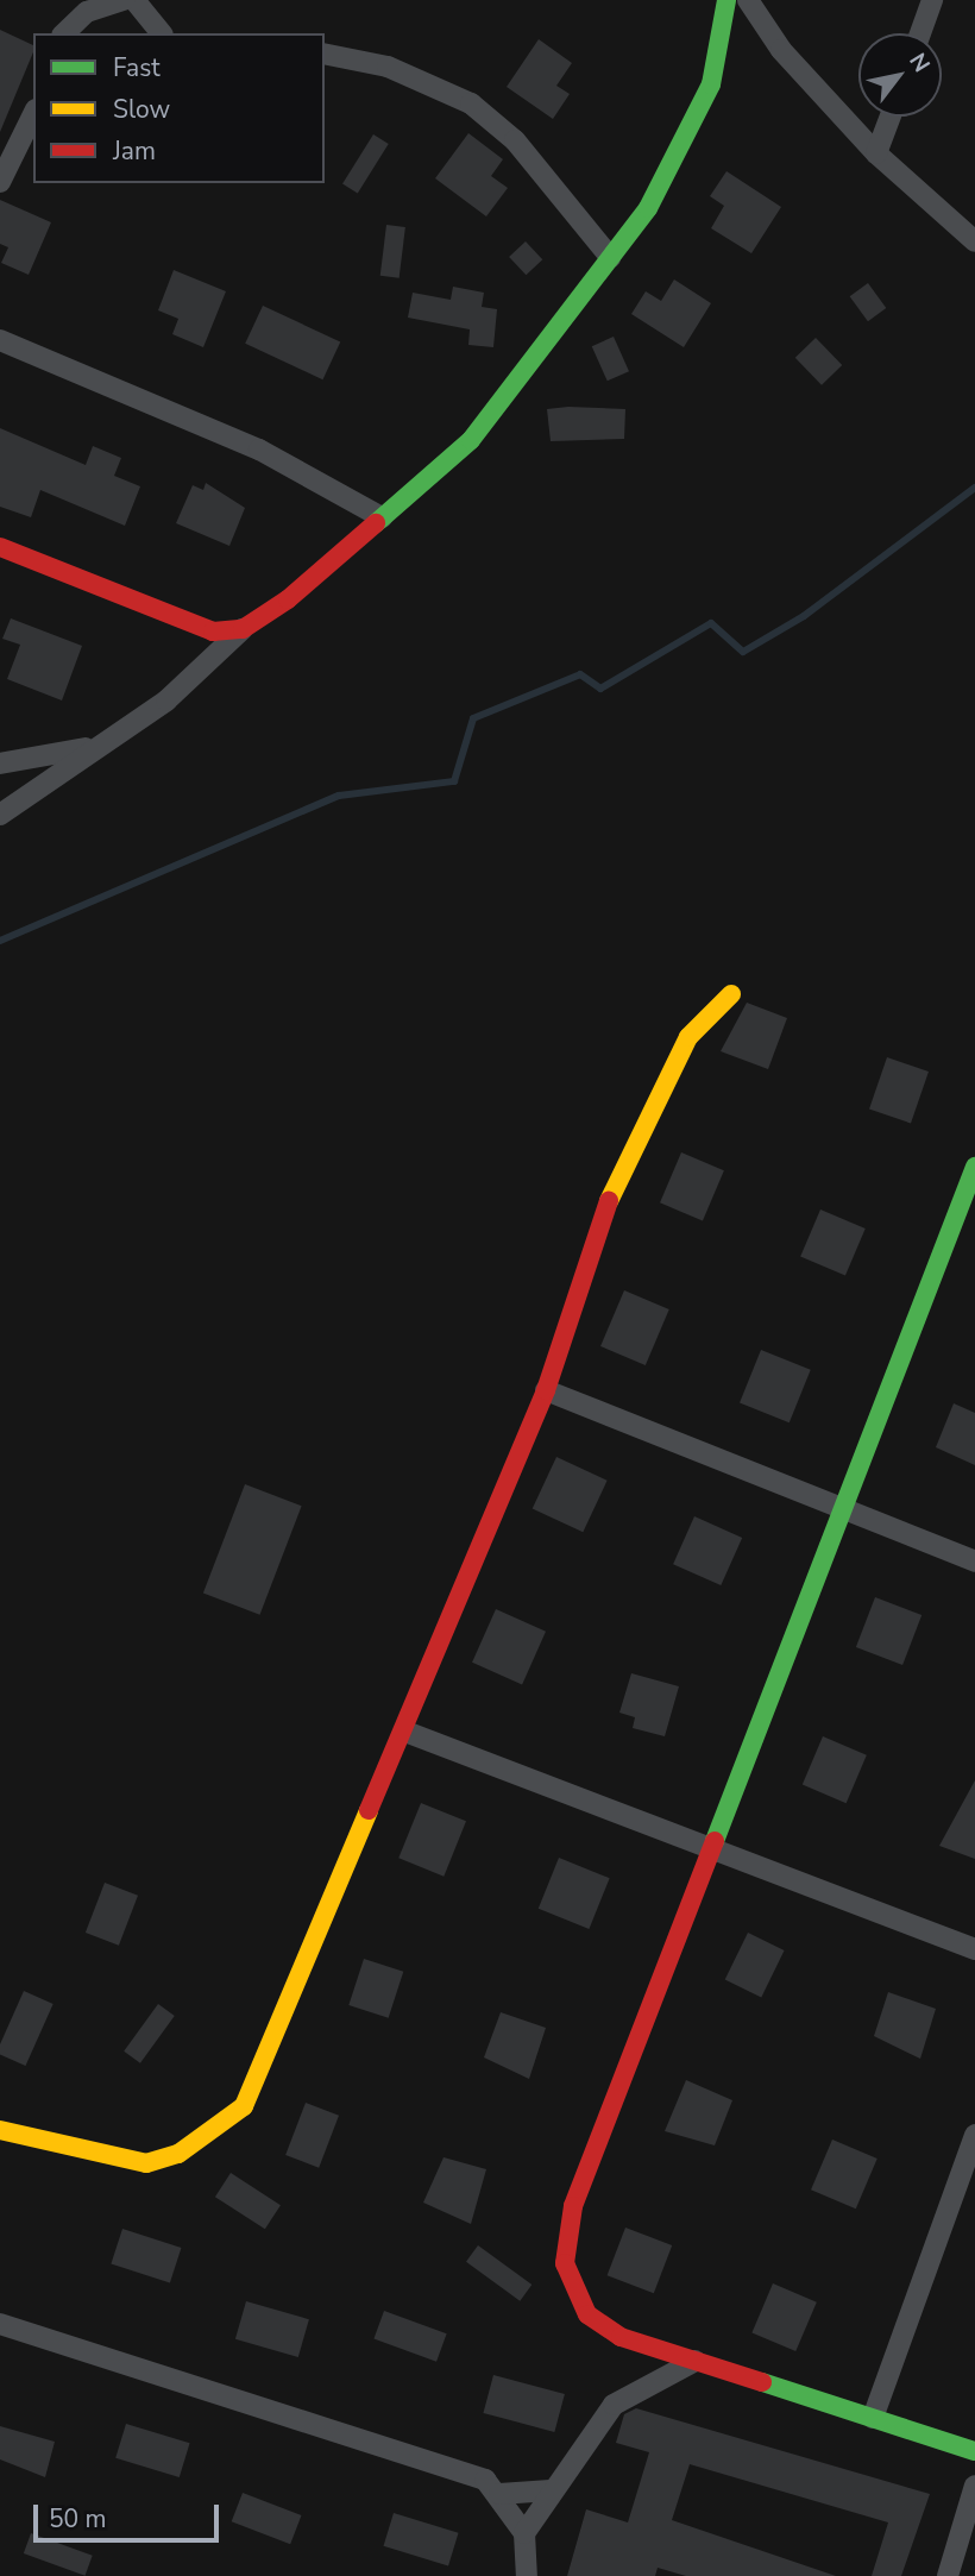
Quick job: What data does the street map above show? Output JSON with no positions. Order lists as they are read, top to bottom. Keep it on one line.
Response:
{"legend":["Fast","Slow","Jam"],"scale_bar":"50 m","north":"top right"}
